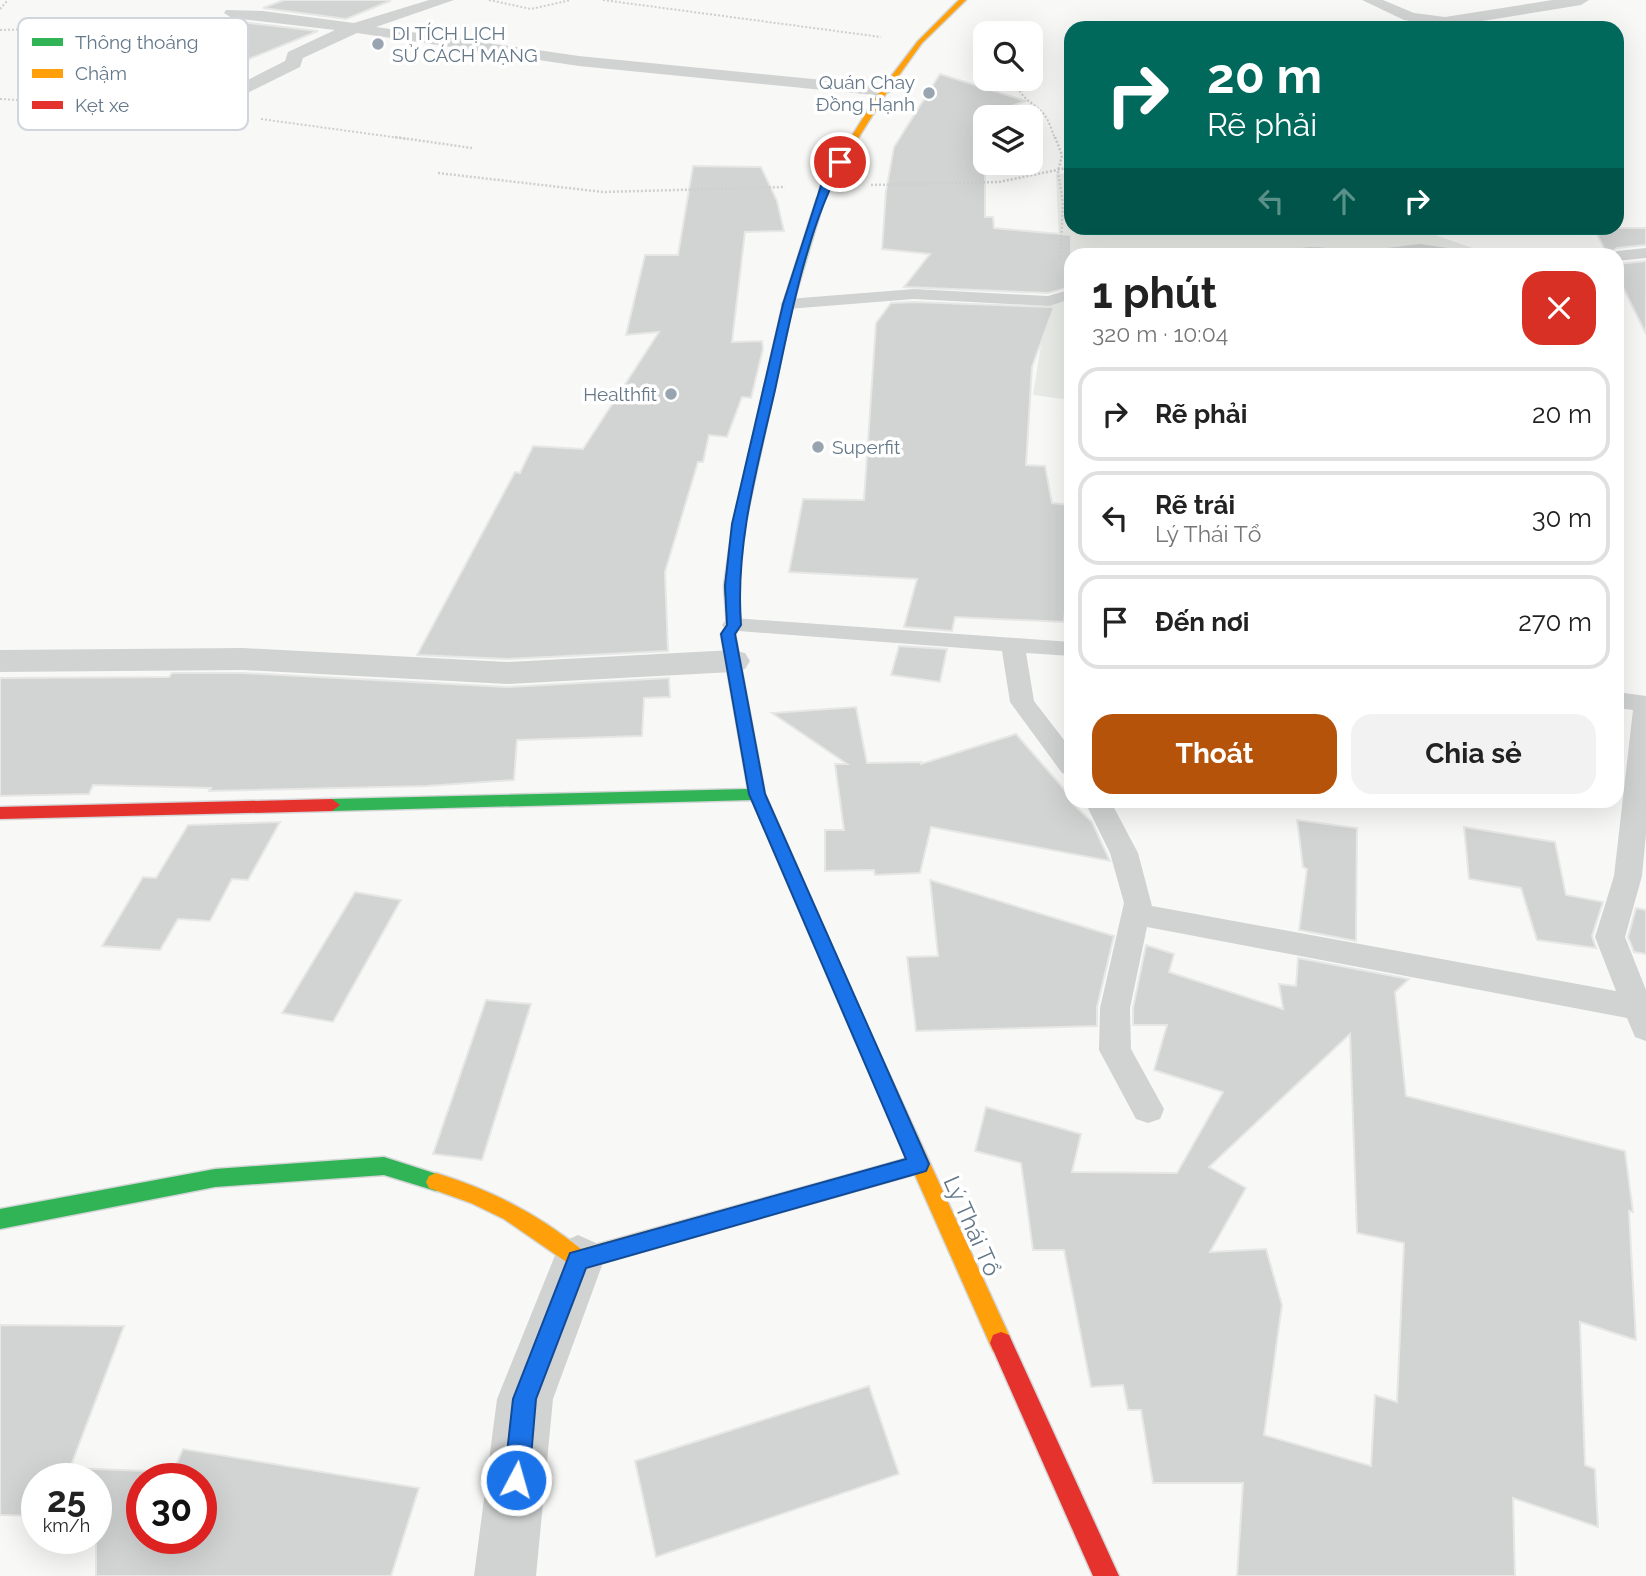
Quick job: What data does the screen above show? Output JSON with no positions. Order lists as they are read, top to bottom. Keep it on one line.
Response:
{"streets":{"street":["Lý Thái Tổ"]},"places":["DI TÍCH LỊCH SỬ CÁCH MẠNG","Quán Chay Đồng Hạnh","Healthfit","Superfit"],"legend":["Thông thoáng","Chậm","Kẹt xe"],"page":{"turn":["20 m","Rẽ phải"],"heading":["1 phút","320 m · 10:04"],"list":[{"name":"Rẽ phải","value":"20 m"},{"name":"Rẽ trái","note":"Lý Thái Tổ","value":"30 m"},{"name":"Đến nơi","value":"270 m"}],"buttons":["Thoát","Chia sẻ"],"speed":"25 km/h","limit":"30"}}
